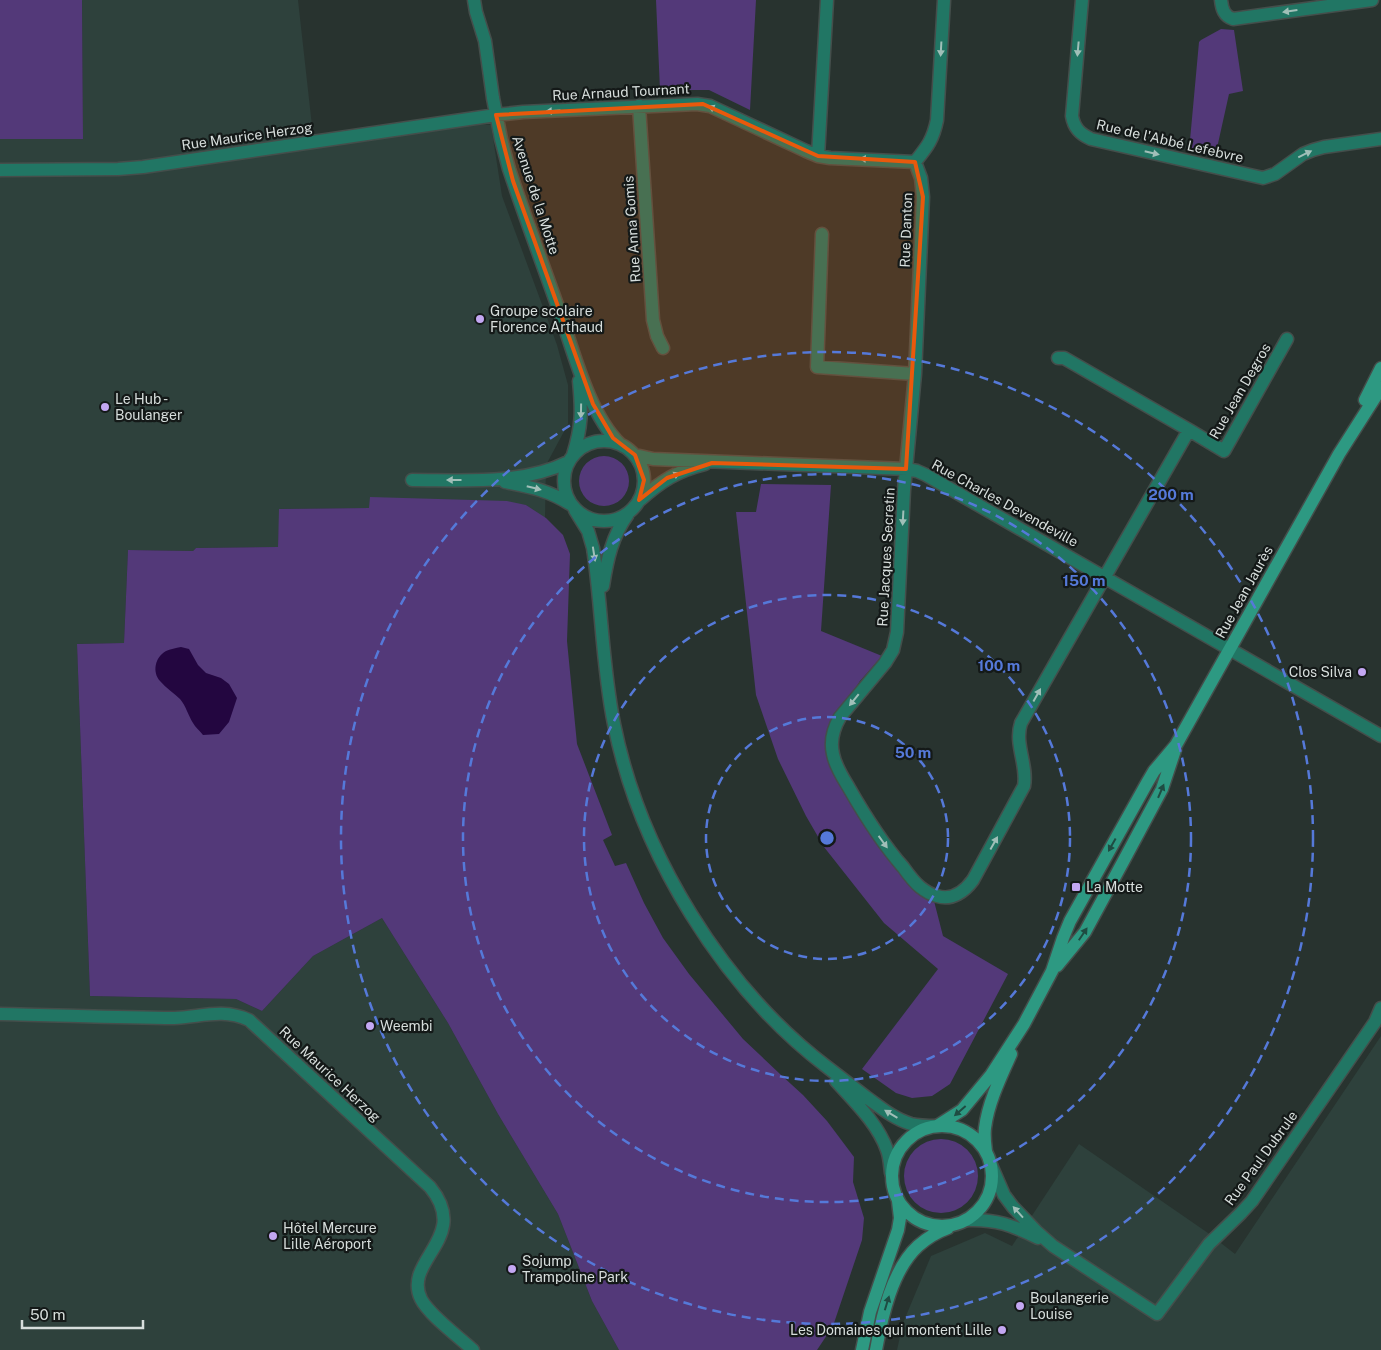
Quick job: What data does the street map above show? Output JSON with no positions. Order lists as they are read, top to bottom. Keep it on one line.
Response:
{"streets":{"main road":["Rue Jean Jaurès"],"street":["Rue Arnaud Tournant","Rue Maurice Herzog","Rue de l'Abbé Lefebvre","Avenue de la Motte","Rue Anna Gomis","Rue Danton","Rue Jean Degros","Rue Charles Devendeville","Rue Jacques Secretin","Rue Paul Dubrule"]},"crossings":[["Rue Arnaud Tournant","Rue Maurice Herzog"],["Rue Arnaud Tournant","Avenue de la Motte"],["Rue Arnaud Tournant","Rue Anna Gomis"],["Rue Arnaud Tournant","Rue Danton"],["Rue Maurice Herzog","Avenue de la Motte"],["Avenue de la Motte","Rue Charles Devendeville"],["Rue Danton","Rue Charles Devendeville"],["Rue Danton","Rue Jacques Secretin"],["Rue Jean Degros","Rue Charles Devendeville"],["Rue Jean Degros","Rue Jacques Secretin"],["Rue Charles Devendeville","Rue Jacques Secretin"],["Rue Charles Devendeville","Rue Jean Jaurès"],["Rue Jean Jaurès","Rue Paul Dubrule"]],"one_way":["Rue Arnaud Tournant"],"places":{"other":["Groupe scolaire Florence Arthaud","Le Hub - Boulanger","Clos Silva","Weembi","Hôtel Mercure Lille Aéroport","Sojump Trampoline Park","Boulangerie Louise","Les Domaines qui montent Lille"],"transit":["La Motte"]},"scale_bar":"50 m","rings":["200 m","150 m","100 m","50 m"]}
